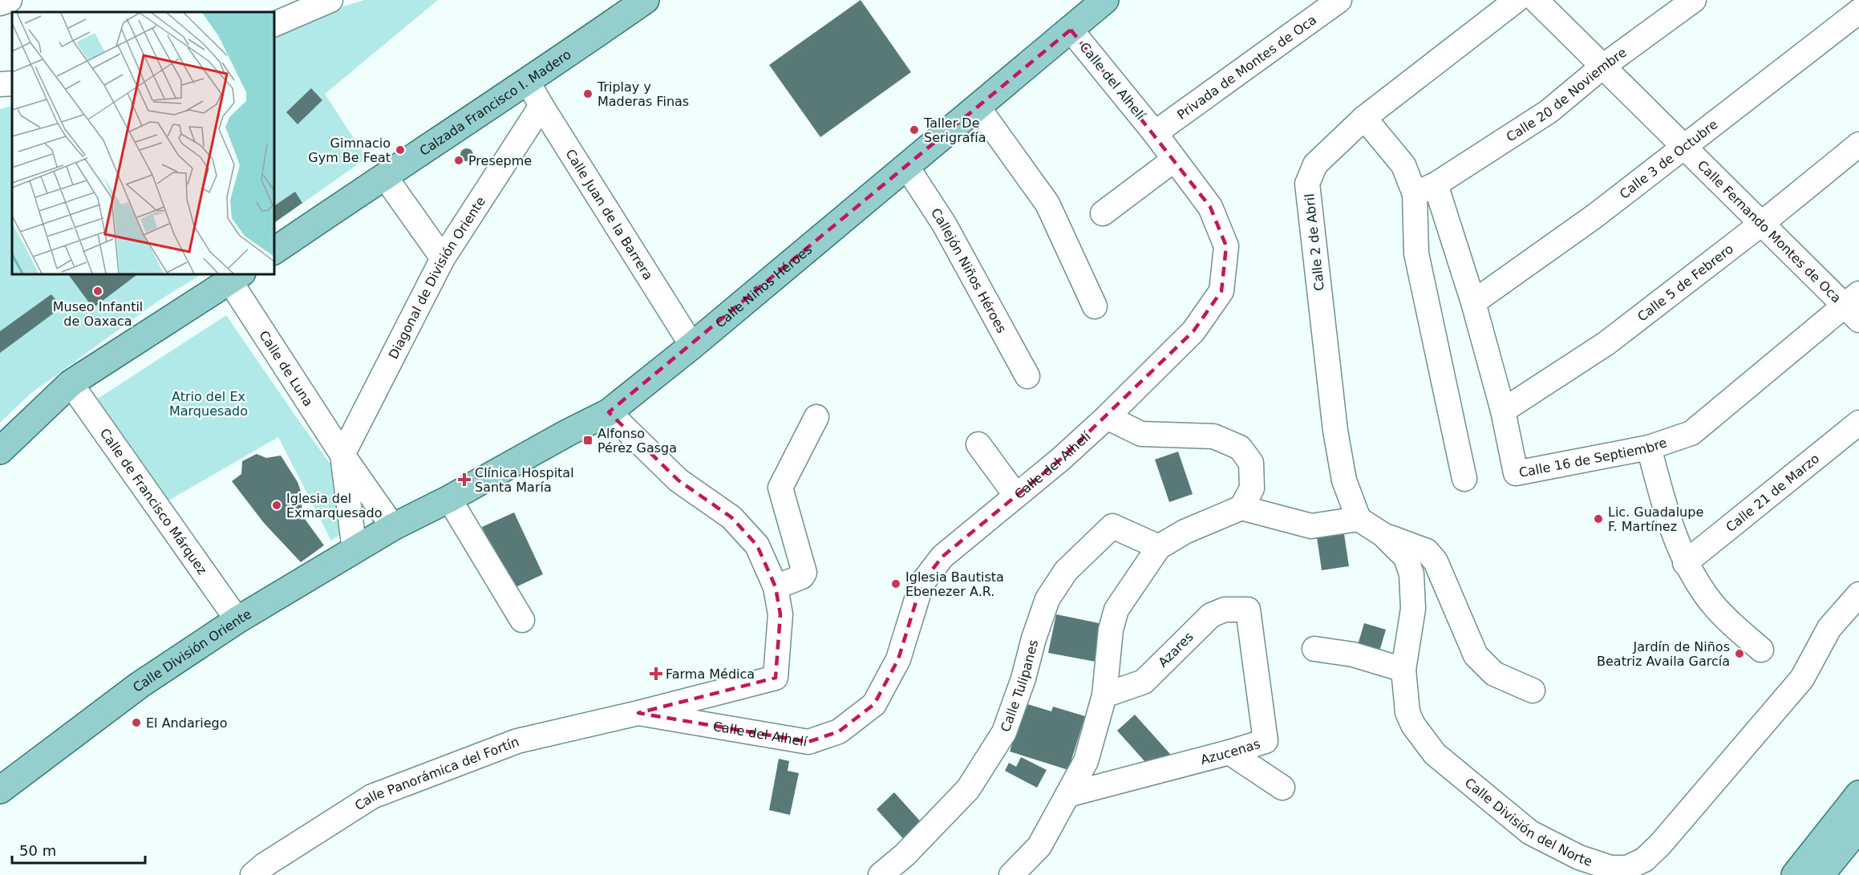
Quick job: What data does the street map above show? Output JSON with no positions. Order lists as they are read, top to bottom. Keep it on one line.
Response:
{"streets":{"main road":["Calzada Francisco I. Madero","Calle Niños Héroes","Calle División Oriente"],"street":["Privada de Montes de Oca","Calle del Alhelí","Calle 20 de Noviembre","Calle 3 de Octubre","Calle Juan de la Barrera","Calle Fernando Montes de Oca","Calle 2 de Abril","Callejón Niños Héroes","Diagonal de División Oriente","Calle 5 de Febrero","Calle de Luna","Calle 16 de Septiembre","Calle 21 de Marzo","Calle de Francisco Márquez","Azares","Calle Tulipanes","Azucenas","Calle Panorámica del Fortín","Calle División del Norte"]},"crossings":[["Privada de Montes de Oca","Calle del Alhelí"],["Calle del Alhelí","Calle Niños Héroes"],["Calle del Alhelí","Calle Panorámica del Fortín"],["Calle 20 de Noviembre","Calle Fernando Montes de Oca"],["Calle 20 de Noviembre","Calle 16 de Septiembre"],["Calzada Francisco I. Madero","Calle Juan de la Barrera"],["Calle 3 de Octubre","Calle Fernando Montes de Oca"],["Calle 3 de Octubre","Calle 16 de Septiembre"],["Calle Juan de la Barrera","Diagonal de División Oriente"],["Calle Juan de la Barrera","Calle Niños Héroes"],["Calle Fernando Montes de Oca","Calle 5 de Febrero"],["Calle Fernando Montes de Oca","Calle 16 de Septiembre"],["Calle 2 de Abril","Calle 16 de Septiembre"],["Calle 2 de Abril","Calle División del Norte"],["Callejón Niños Héroes","Calle Niños Héroes"],["Diagonal de División Oriente","Calle de Luna"],["Calle 5 de Febrero","Calle 16 de Septiembre"],["Calle Niños Héroes","Calle de Luna"],["Calle Niños Héroes","Calle División Oriente"],["Calle de Luna","Calle División Oriente"],["Calle de Francisco Márquez","Calle División Oriente"],["Azares","Azucenas"]],"parks":["Atrio del Ex Marquesado"],"places":{"other":["Triplay y Maderas Finas","Taller De Serigrafía","Gimnacio Gym Be Feat","Presepme","Museo Infantil de Oaxaca","Iglesia del Exmarquesado","Lic. Guadalupe F. Martínez","Iglesia Bautista Ebenezer A.R.","Jardín de Niños Beatriz Availa García","El Andariego"],"transit":["Alfonso Pérez Gasga"],"health":["Clínica Hospital Santa María","Farma Médica"]},"scale_bar":"50 m"}
